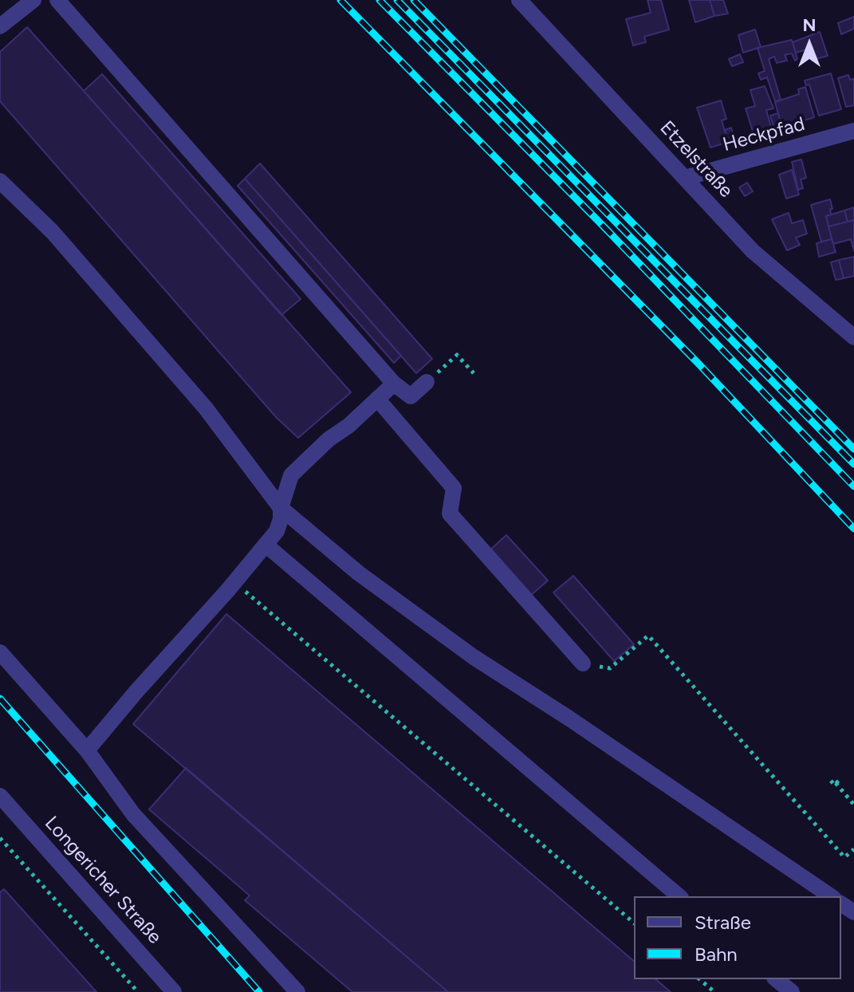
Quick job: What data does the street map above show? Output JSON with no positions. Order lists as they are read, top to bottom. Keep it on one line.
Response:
{"streets":{"street":["Heckpfad","Etzelstraße","Longericher Straße"]},"crossings":[["Heckpfad","Etzelstraße"]],"legend":["Straße","Bahn"],"north":"top"}
